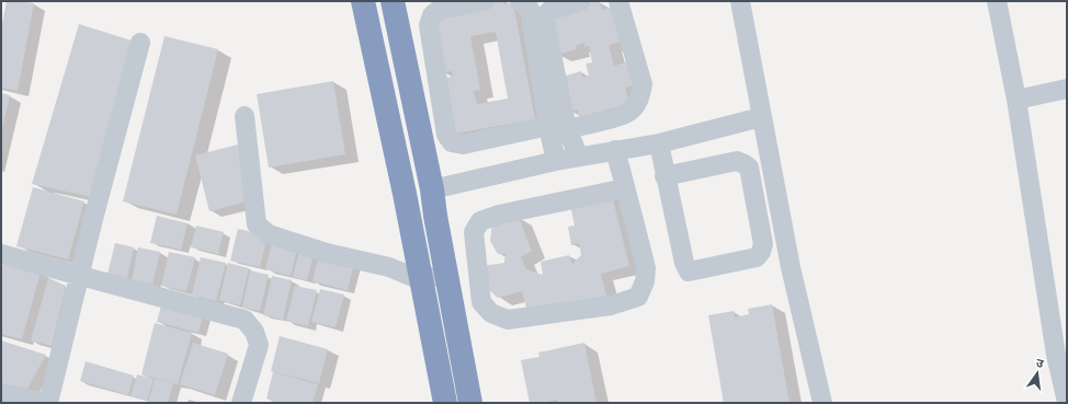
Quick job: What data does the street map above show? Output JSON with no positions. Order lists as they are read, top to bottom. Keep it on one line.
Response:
{"north":"top"}
